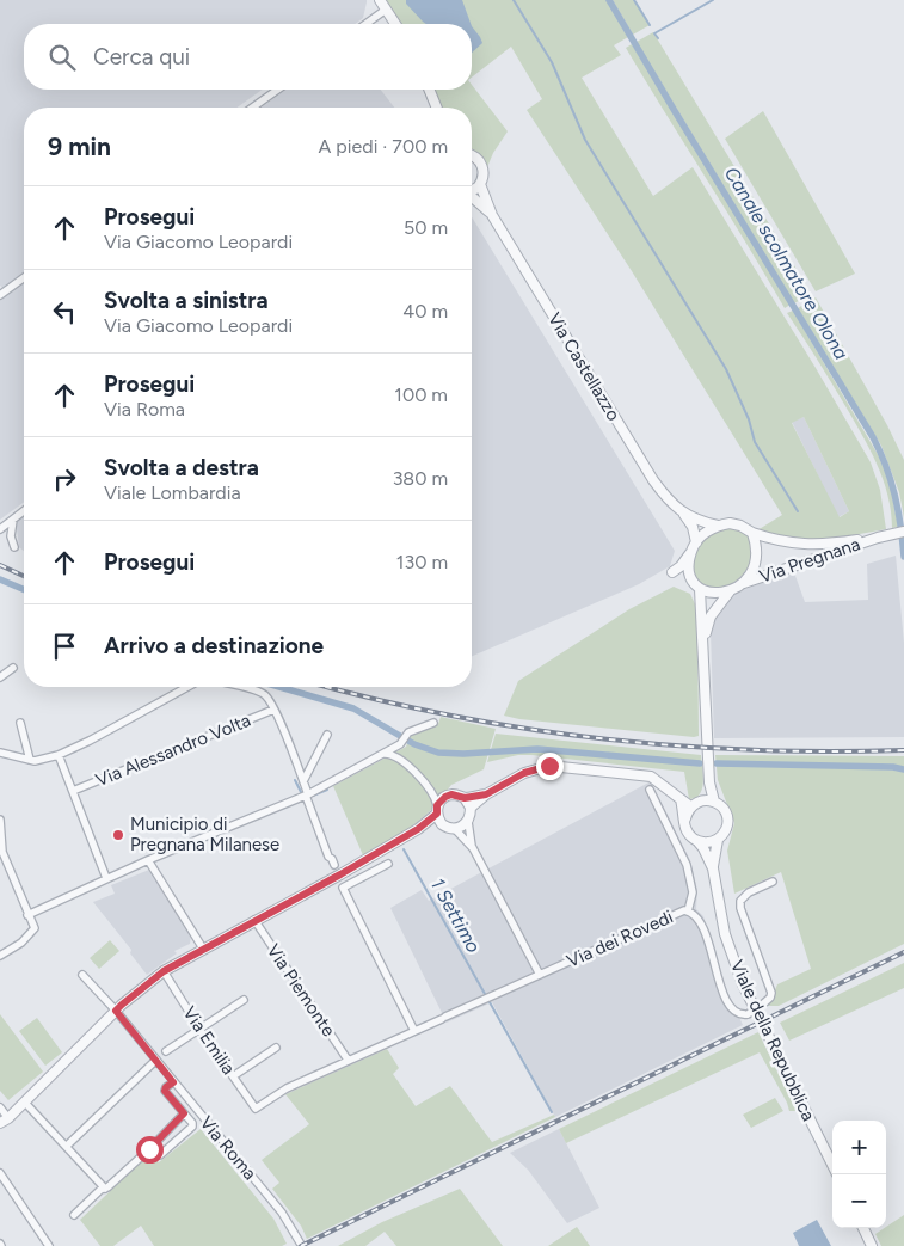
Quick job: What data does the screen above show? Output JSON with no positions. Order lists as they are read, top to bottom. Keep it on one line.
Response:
{"streets":{"street":["Via Castellazzo","Via Pregnana","Via Alessandro Volta","Via dei Rovedi","Via Piemonte","Via Emilia","Viale della Repubblica","Via Roma"]},"crossings":[["Via Castellazzo","Via Pregnana"],["Via dei Rovedi","Via Piemonte"],["Via dei Rovedi","Via Emilia"]],"water":["Canale scolmatore Olona","1 Settimo"],"places":["Municipio di Pregnana Milanese"],"page":{"search":"Cerca qui","heading":["9 min","A piedi · 700 m"],"list":[["Prosegui","Via Giacomo Leopardi","50 m"],["Svolta a sinistra","Via Giacomo Leopardi","40 m"],["Prosegui","Via Roma","100 m"],["Svolta a destra","Viale Lombardia","380 m"],["Prosegui","130 m"],"Arrivo a destinazione"],"map_buttons":["+","−"]}}
